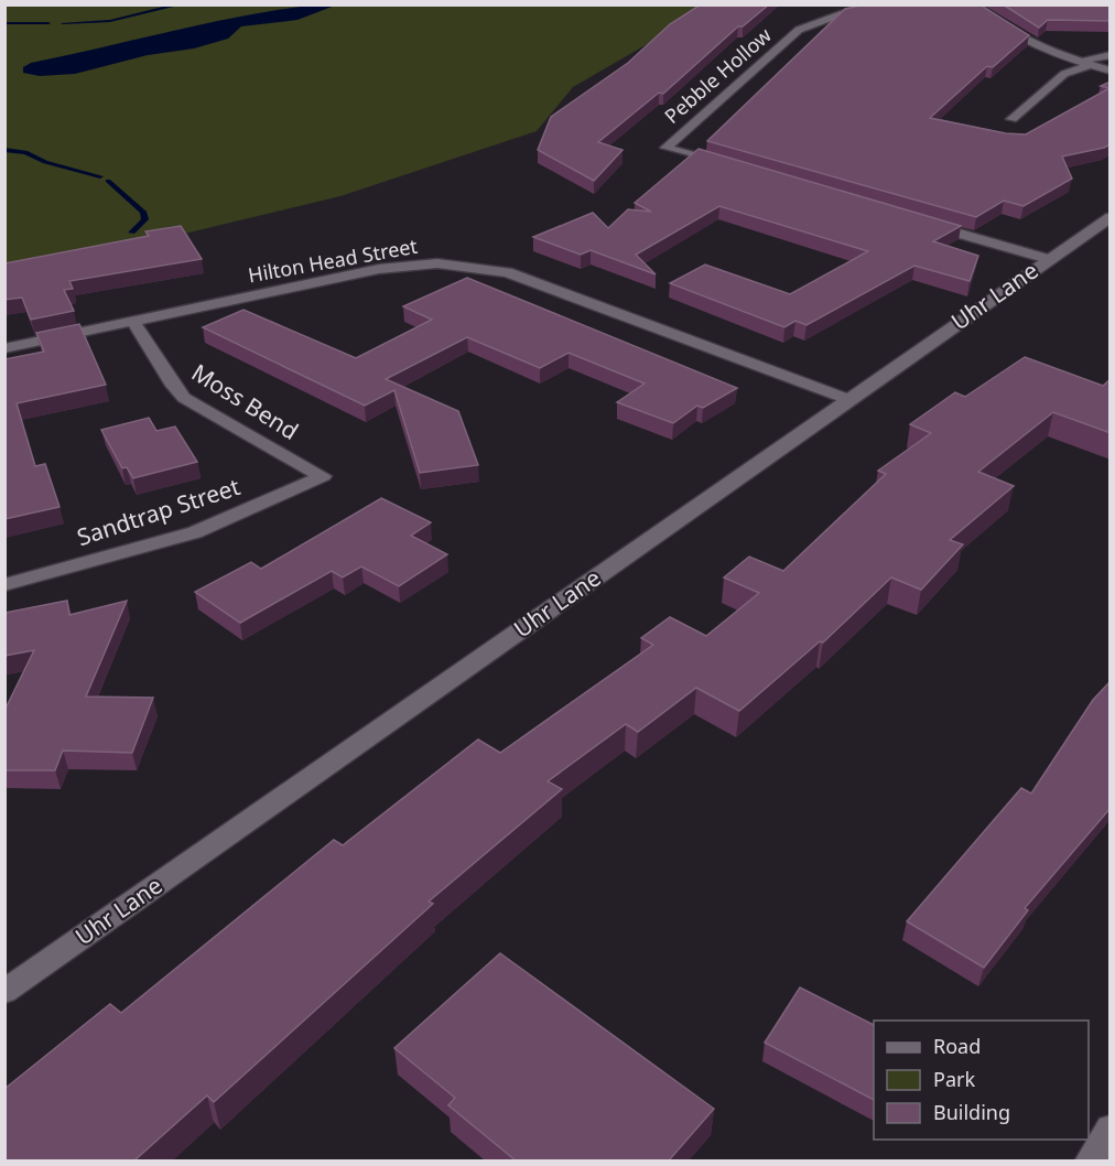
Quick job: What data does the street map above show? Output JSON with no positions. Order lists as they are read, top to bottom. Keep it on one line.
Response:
{"streets":{"street":["Pebble Hollow","Hilton Head Street","Uhr Lane","Moss Bend","Sandtrap Street"]},"crossings":[["Hilton Head Street","Uhr Lane"],["Hilton Head Street","Moss Bend"],["Moss Bend","Sandtrap Street"]],"legend":["Road","Park","Building"]}
